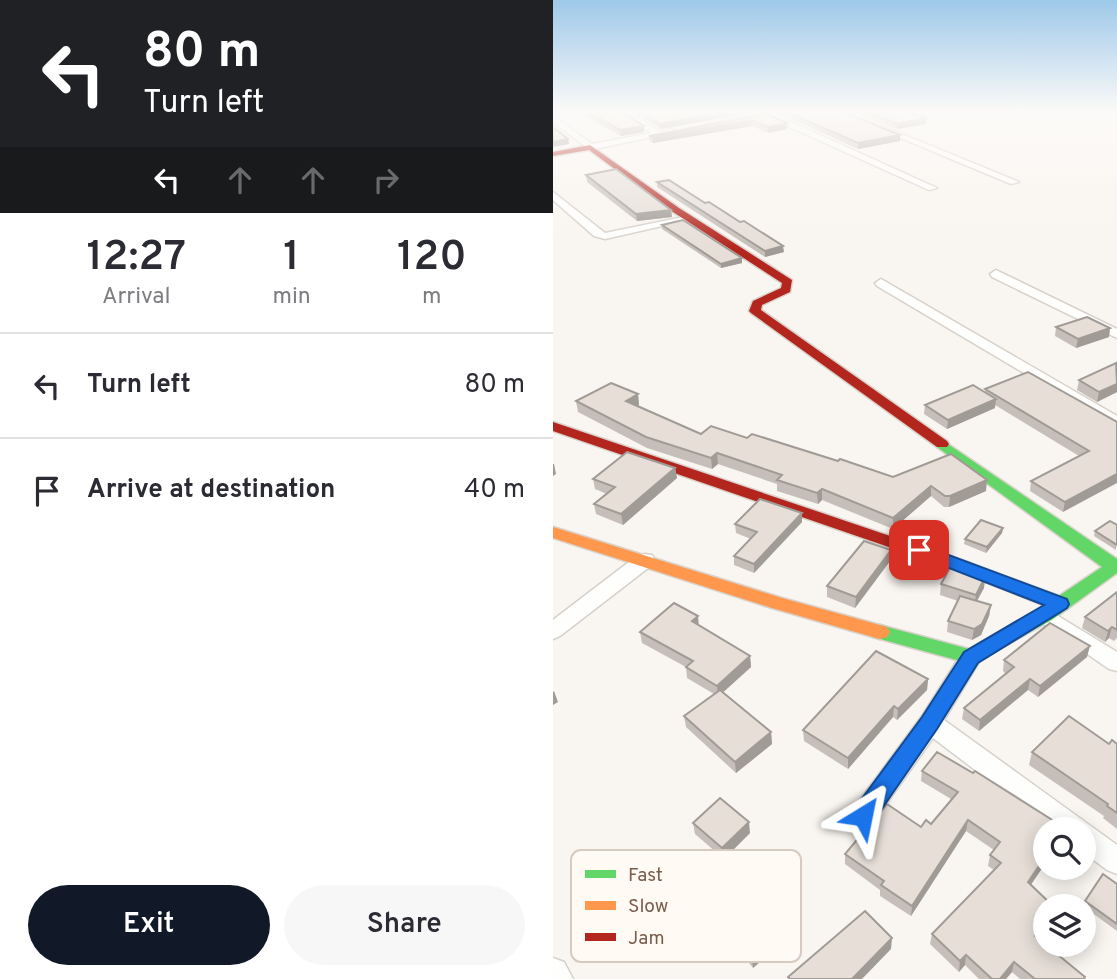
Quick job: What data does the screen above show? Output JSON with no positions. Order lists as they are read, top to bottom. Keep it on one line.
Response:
{"legend":["Fast","Slow","Jam"],"page":{"turn":["80 m","Turn left"],"eta":["12:27","Arrival","1","min","120","m"],"list":[{"name":"Turn left","value":"80 m"},{"name":"Arrive at destination","value":"40 m"}],"buttons":["Exit","Share"]}}
